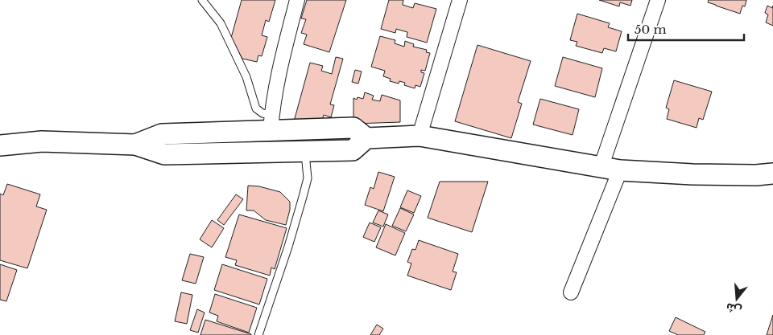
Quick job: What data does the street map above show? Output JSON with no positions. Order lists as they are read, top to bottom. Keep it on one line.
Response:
{"scale_bar":"50 m","north":"bottom"}
